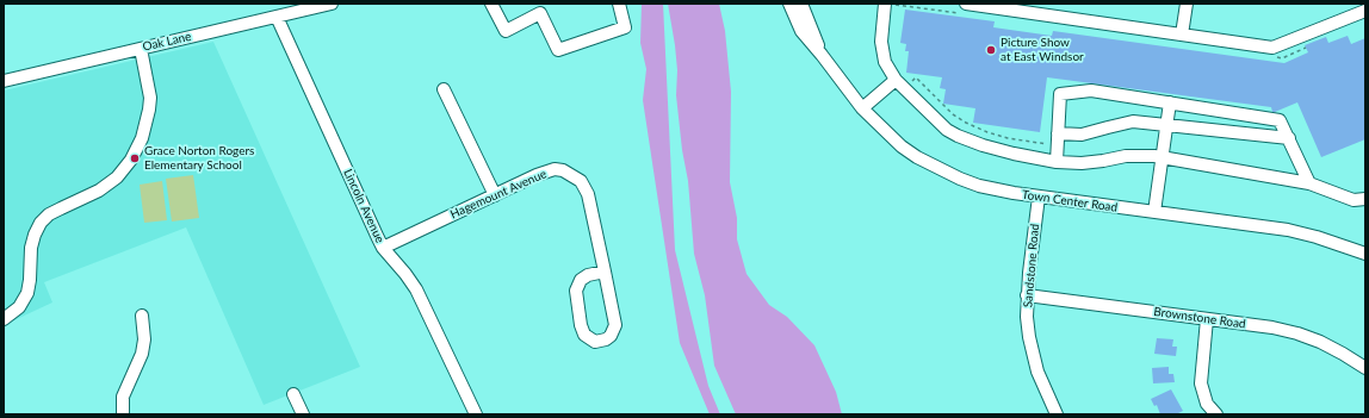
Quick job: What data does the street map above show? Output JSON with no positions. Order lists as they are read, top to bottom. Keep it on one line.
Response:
{"streets":{"street":["Oak Lane","Hagemount Avenue","Town Center Road","Lincoln Avenue","Sandstone Road","Brownstone Road"]},"crossings":[["Oak Lane","Lincoln Avenue"],["Hagemount Avenue","Lincoln Avenue"],["Town Center Road","Sandstone Road"],["Sandstone Road","Brownstone Road"]],"places":["Picture Show at East Windsor","Grace Norton Rogers Elementary School"]}
